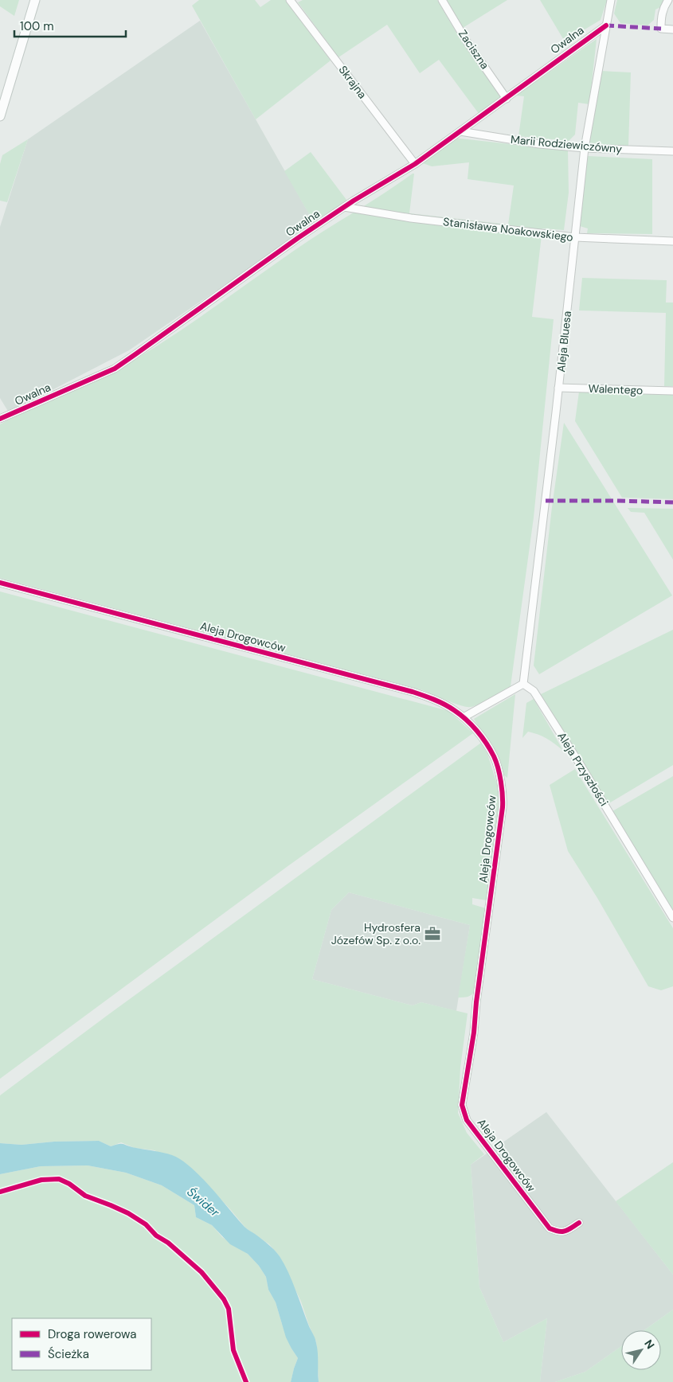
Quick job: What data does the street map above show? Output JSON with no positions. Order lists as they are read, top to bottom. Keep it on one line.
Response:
{"streets":{"street":["Owalna","Zaciszna","Skrajna","Marii Rodziewiczówny","Stanisława Noakowskiego","Aleja Bluesa","Walentego","Aleja Drogowców","Aleja Przyszłości"]},"crossings":[["Owalna","Zaciszna"],["Owalna","Skrajna"],["Owalna","Marii Rodziewiczówny"],["Owalna","Stanisława Noakowskiego"],["Owalna","Aleja Bluesa"],["Marii Rodziewiczówny","Aleja Bluesa"],["Stanisława Noakowskiego","Aleja Bluesa"],["Aleja Bluesa","Walentego"],["Aleja Bluesa","Aleja Przyszłości"]],"water":["Świder"],"places":{"office":["Hydrosfera Józefów Sp. z o.o."]},"legend":["Droga rowerowa","Ścieżka"],"scale_bar":"100 m","north":"top right"}
